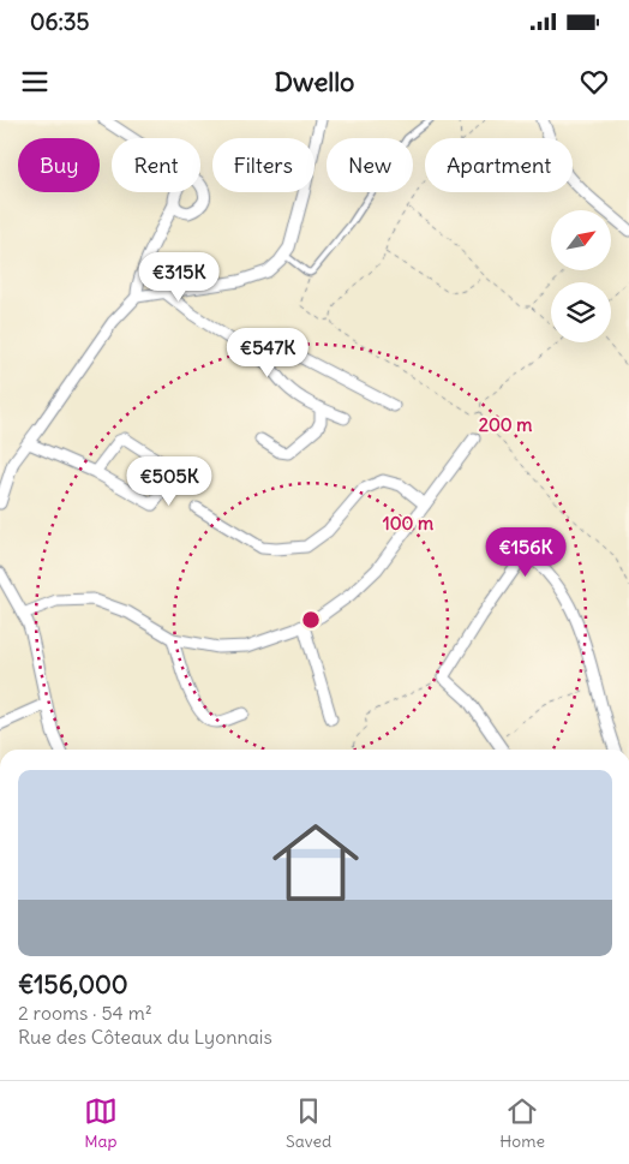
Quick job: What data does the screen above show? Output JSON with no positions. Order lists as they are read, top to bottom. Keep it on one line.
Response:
{"north":"top right","page":{"status":"06:35","header":"Dwello","chip":["Buy","Rent","Filters","New","Apartment"],"price":["€315K","€547K","€505K","€156K"],"list":[{"name":"€156,000","note":"2 rooms · 54 m² · Rue des Côteaux du Lyonnais"}],"tabs":["Map","Saved","Home"]},"rings":["200 m","100 m"]}
